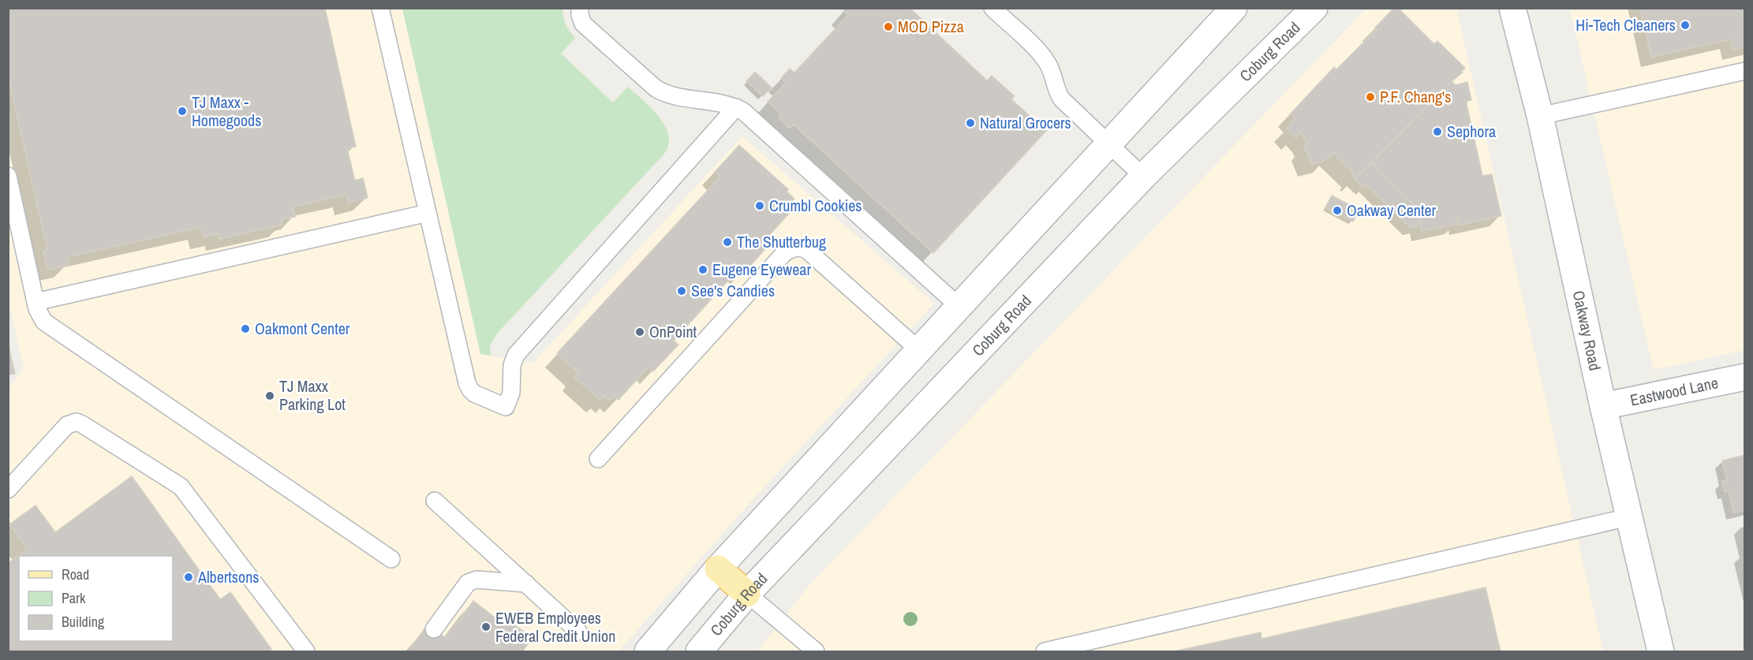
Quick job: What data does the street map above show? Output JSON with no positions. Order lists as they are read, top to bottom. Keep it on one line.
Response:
{"streets":{"main road":["Coburg Road","Oakway Road","Eastwood Lane"]},"crossings":[["Oakway Road","Eastwood Lane"]],"places":["Hi-Tech Cleaners","MOD Pizza","P.F. Chang's","TJ Maxx - Homegoods","Natural Grocers","Sephora","Crumbl Cookies","Oakway Center","The Shutterbug","Eugene Eyewear","See's Candies","Oakmont Center","OnPoint","TJ Maxx Parking Lot","Albertsons","EWEB Employees Federal Credit Union"],"legend":["Road","Park","Building"]}
